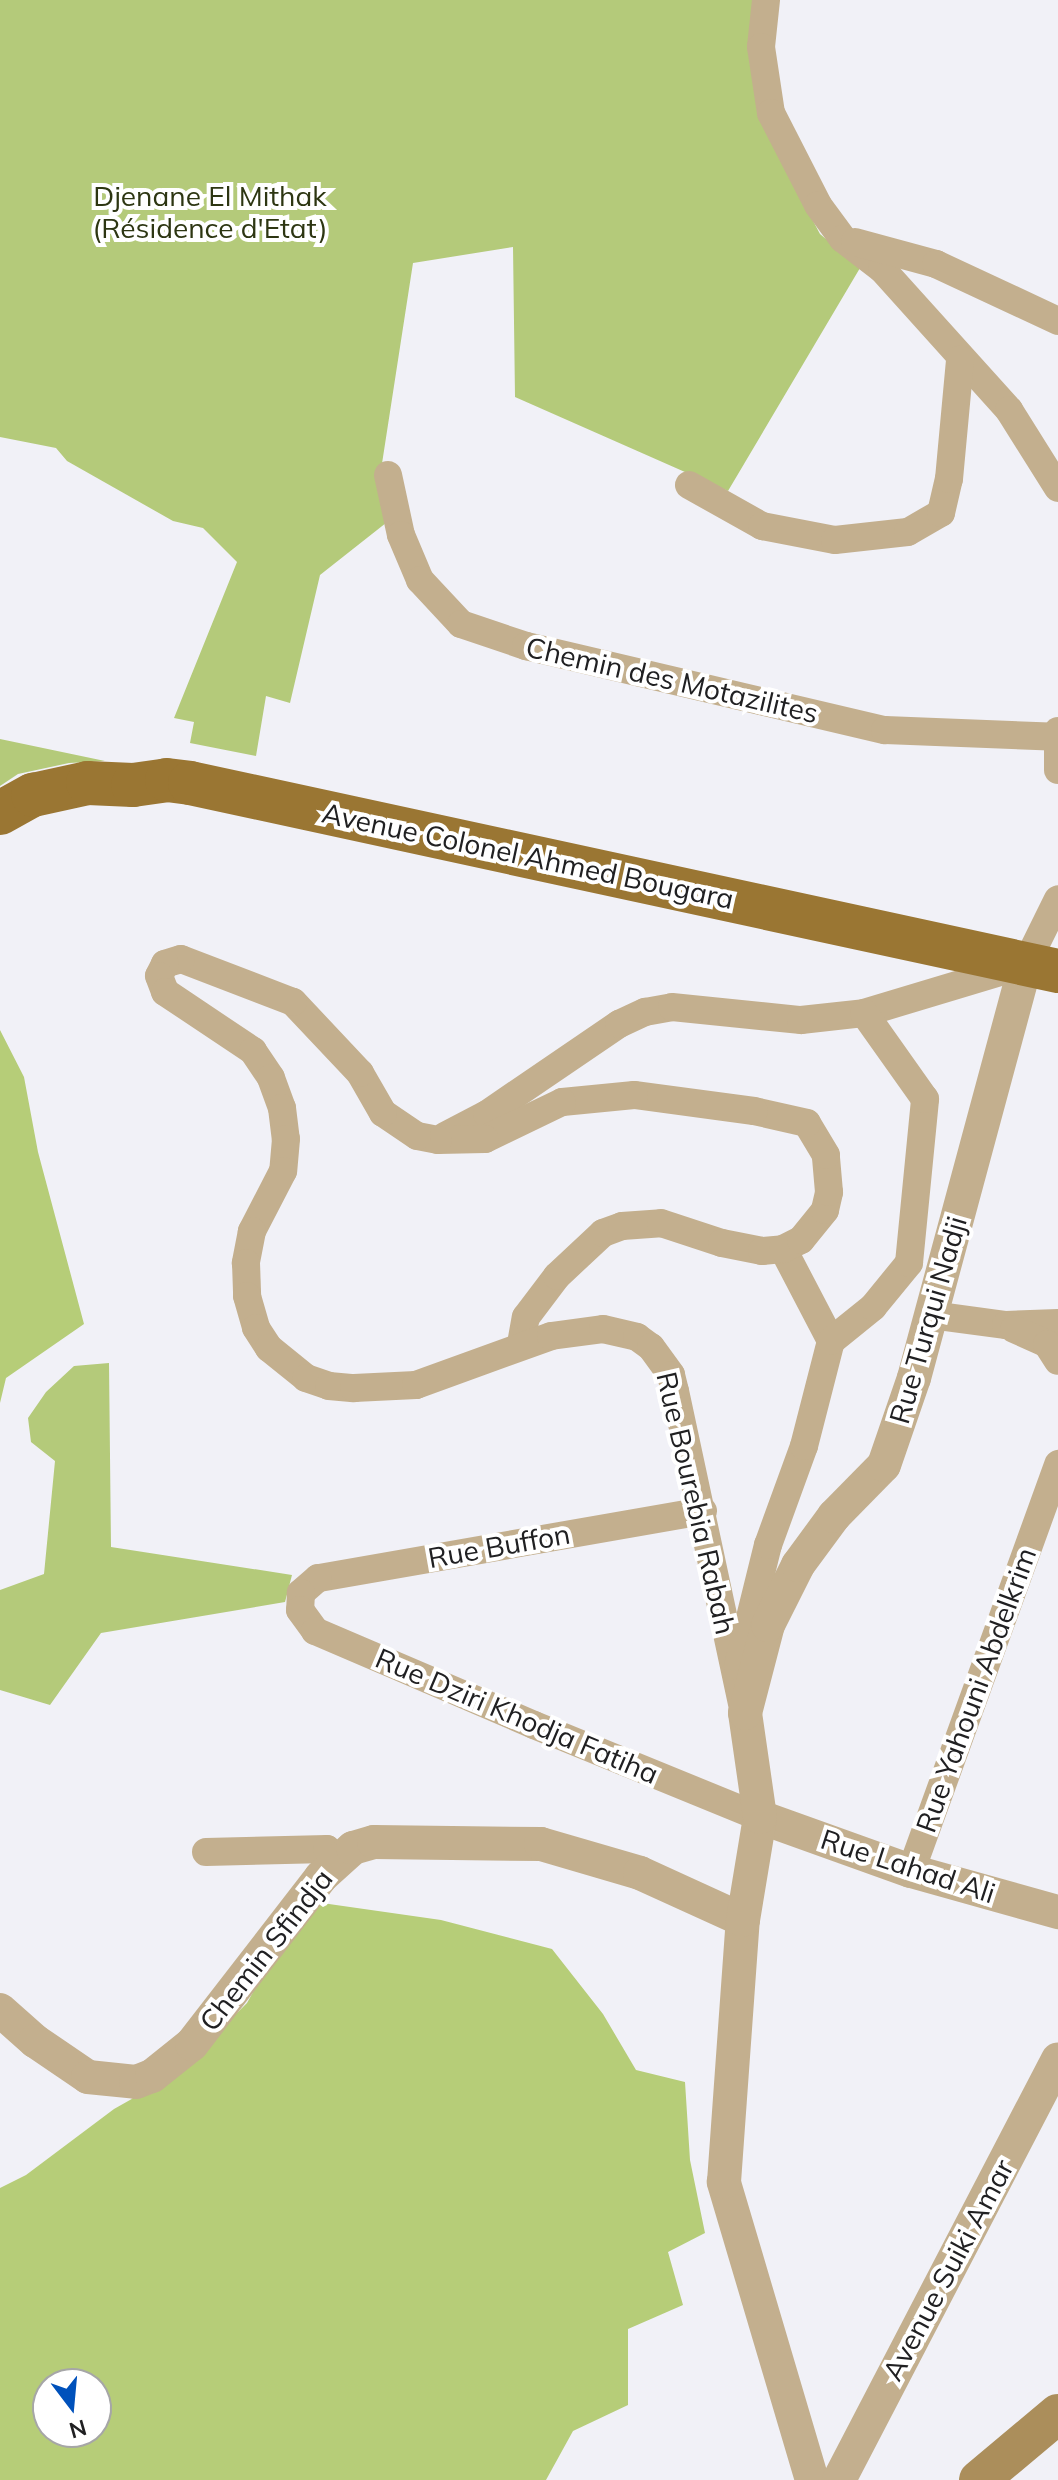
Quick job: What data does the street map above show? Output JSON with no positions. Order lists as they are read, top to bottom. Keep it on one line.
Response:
{"streets":{"main road":["Avenue Colonel Ahmed Bougara"],"street":["Chemin des Motazilites","Rue Turqui Nadji","Rue Bourebia Rabah","Rue Buffon","Rue Yahouni Abdelkrim","Rue Dziri Khodja Fatiha","Rue Lahad Ali","Chemin Sfindja","Avenue Suiki Amar"]},"crossings":[["Avenue Colonel Ahmed Bougara","Rue Turqui Nadji"],["Rue Turqui Nadji","Rue Bourebia Rabah"],["Rue Bourebia Rabah","Rue Buffon"],["Rue Bourebia Rabah","Rue Dziri Khodja Fatiha"],["Rue Bourebia Rabah","Rue Lahad Ali"],["Rue Bourebia Rabah","Chemin Sfindja"],["Rue Buffon","Rue Dziri Khodja Fatiha"],["Rue Yahouni Abdelkrim","Rue Lahad Ali"],["Rue Dziri Khodja Fatiha","Rue Lahad Ali"]],"parks":["Djenane El Mithak (Résidence d'Etat)"],"north":"bottom"}
